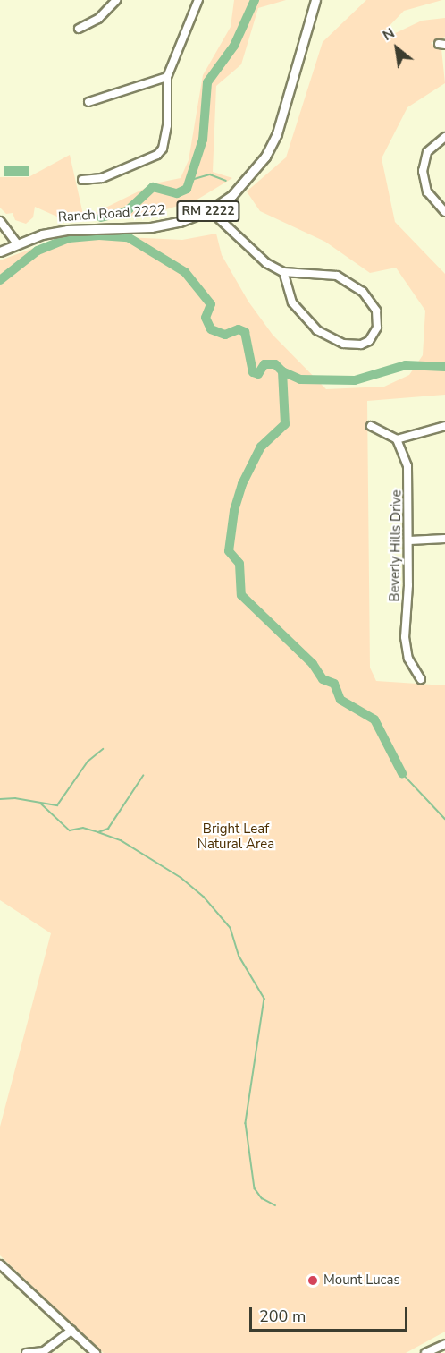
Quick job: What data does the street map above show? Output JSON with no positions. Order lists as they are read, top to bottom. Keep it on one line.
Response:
{"streets":{"main road":["RM 2222","Ranch Road 2222"],"street":["Beverly Hills Drive"]},"parks":["Bright Leaf Natural Area"],"places":["Mount Lucas"],"scale_bar":"200 m","north":"top left"}
